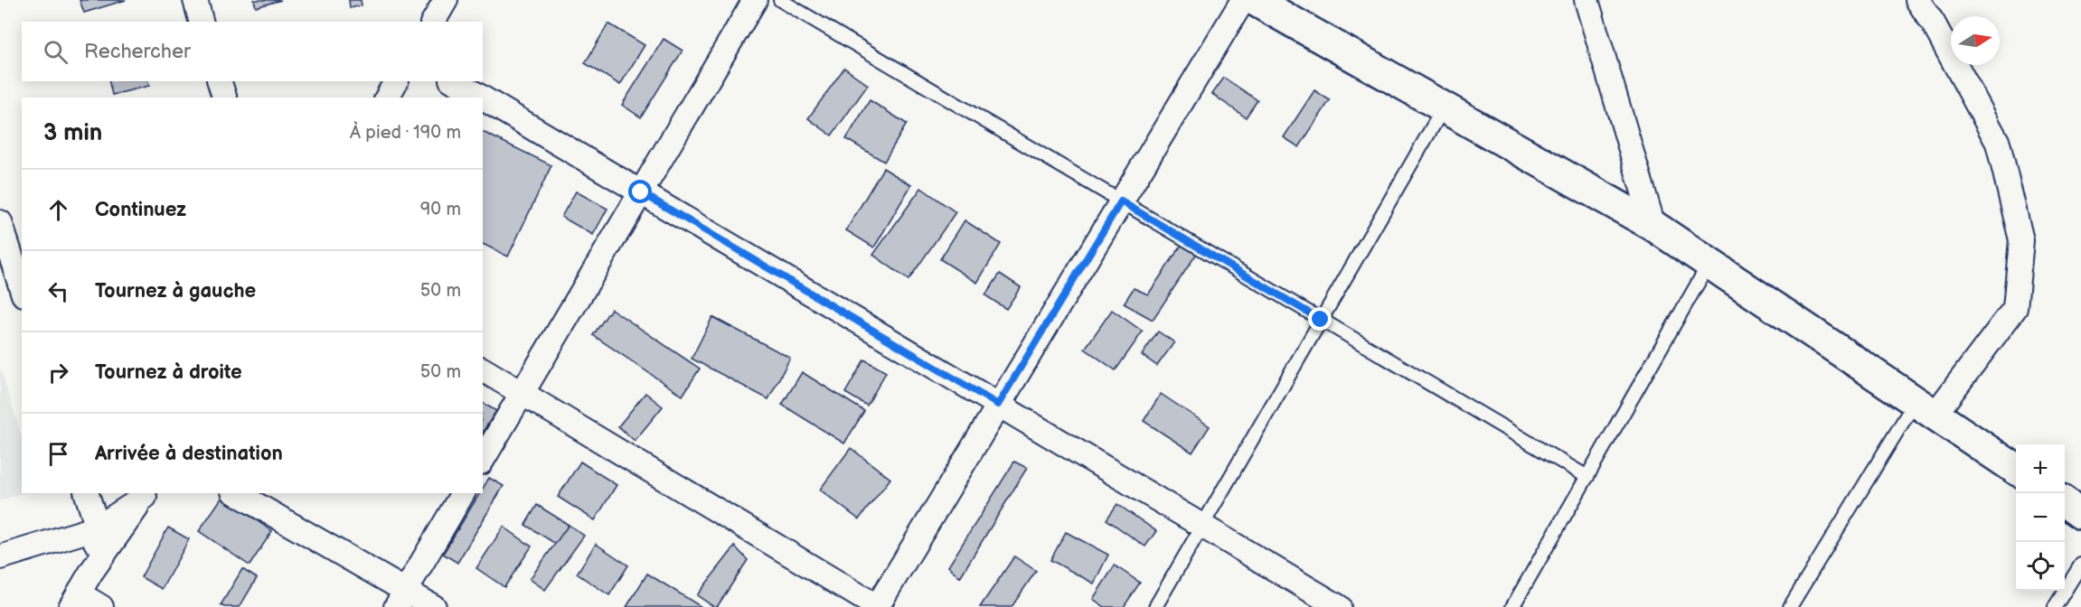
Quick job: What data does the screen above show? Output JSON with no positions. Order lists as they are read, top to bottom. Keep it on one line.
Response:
{"north":"right","page":{"search":"Rechercher","heading":["3 min","À pied · 190 m"],"list":[["Continuez","90 m"],["Tournez à gauche","50 m"],["Tournez à droite","50 m"],"Arrivée à destination"],"map_buttons":["+","−"]}}
